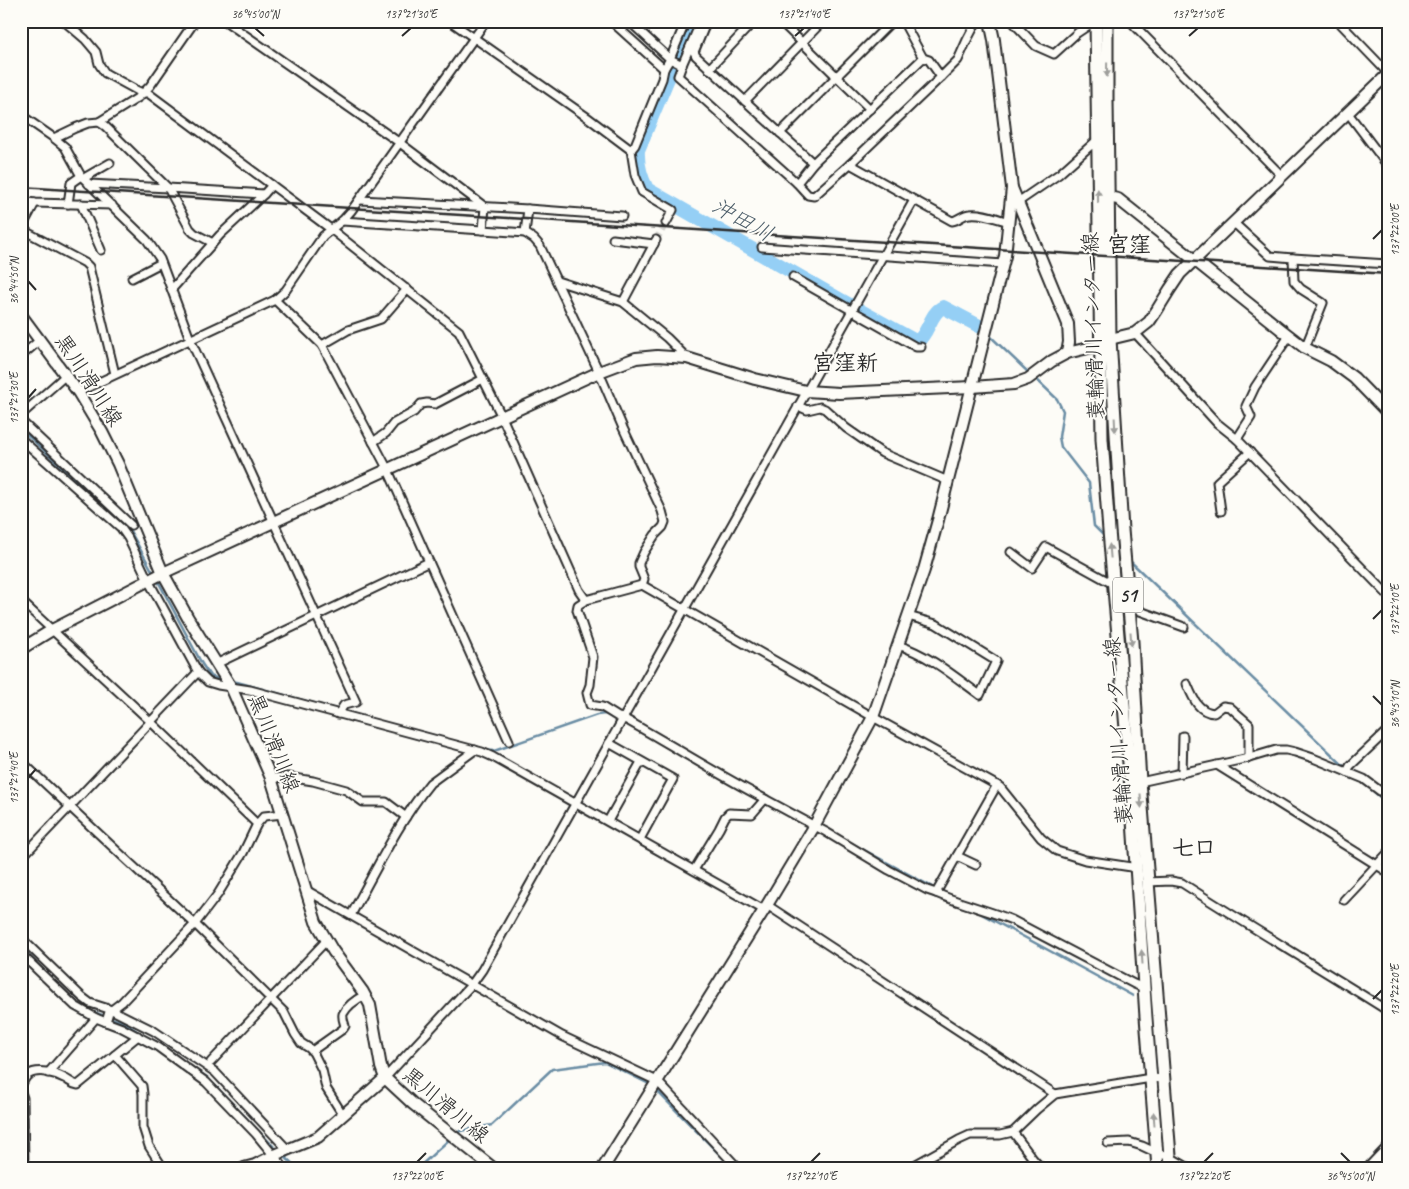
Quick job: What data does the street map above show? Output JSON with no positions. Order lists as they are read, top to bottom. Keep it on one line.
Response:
{"streets":{"main road":["蓑輪滑川インター線","51"],"street":["黒川滑川線"]},"districts":["宮窪","宮窪新","七口"],"water":["沖田川"],"coordinates":["36°45'00\"N","137°21'30\"E","137°21'40\"E","137°21'50\"E","137°22'00\"E","36°44'50\"N","137°22'10\"E","36°45'10\"N","137°22'20\"E"]}
